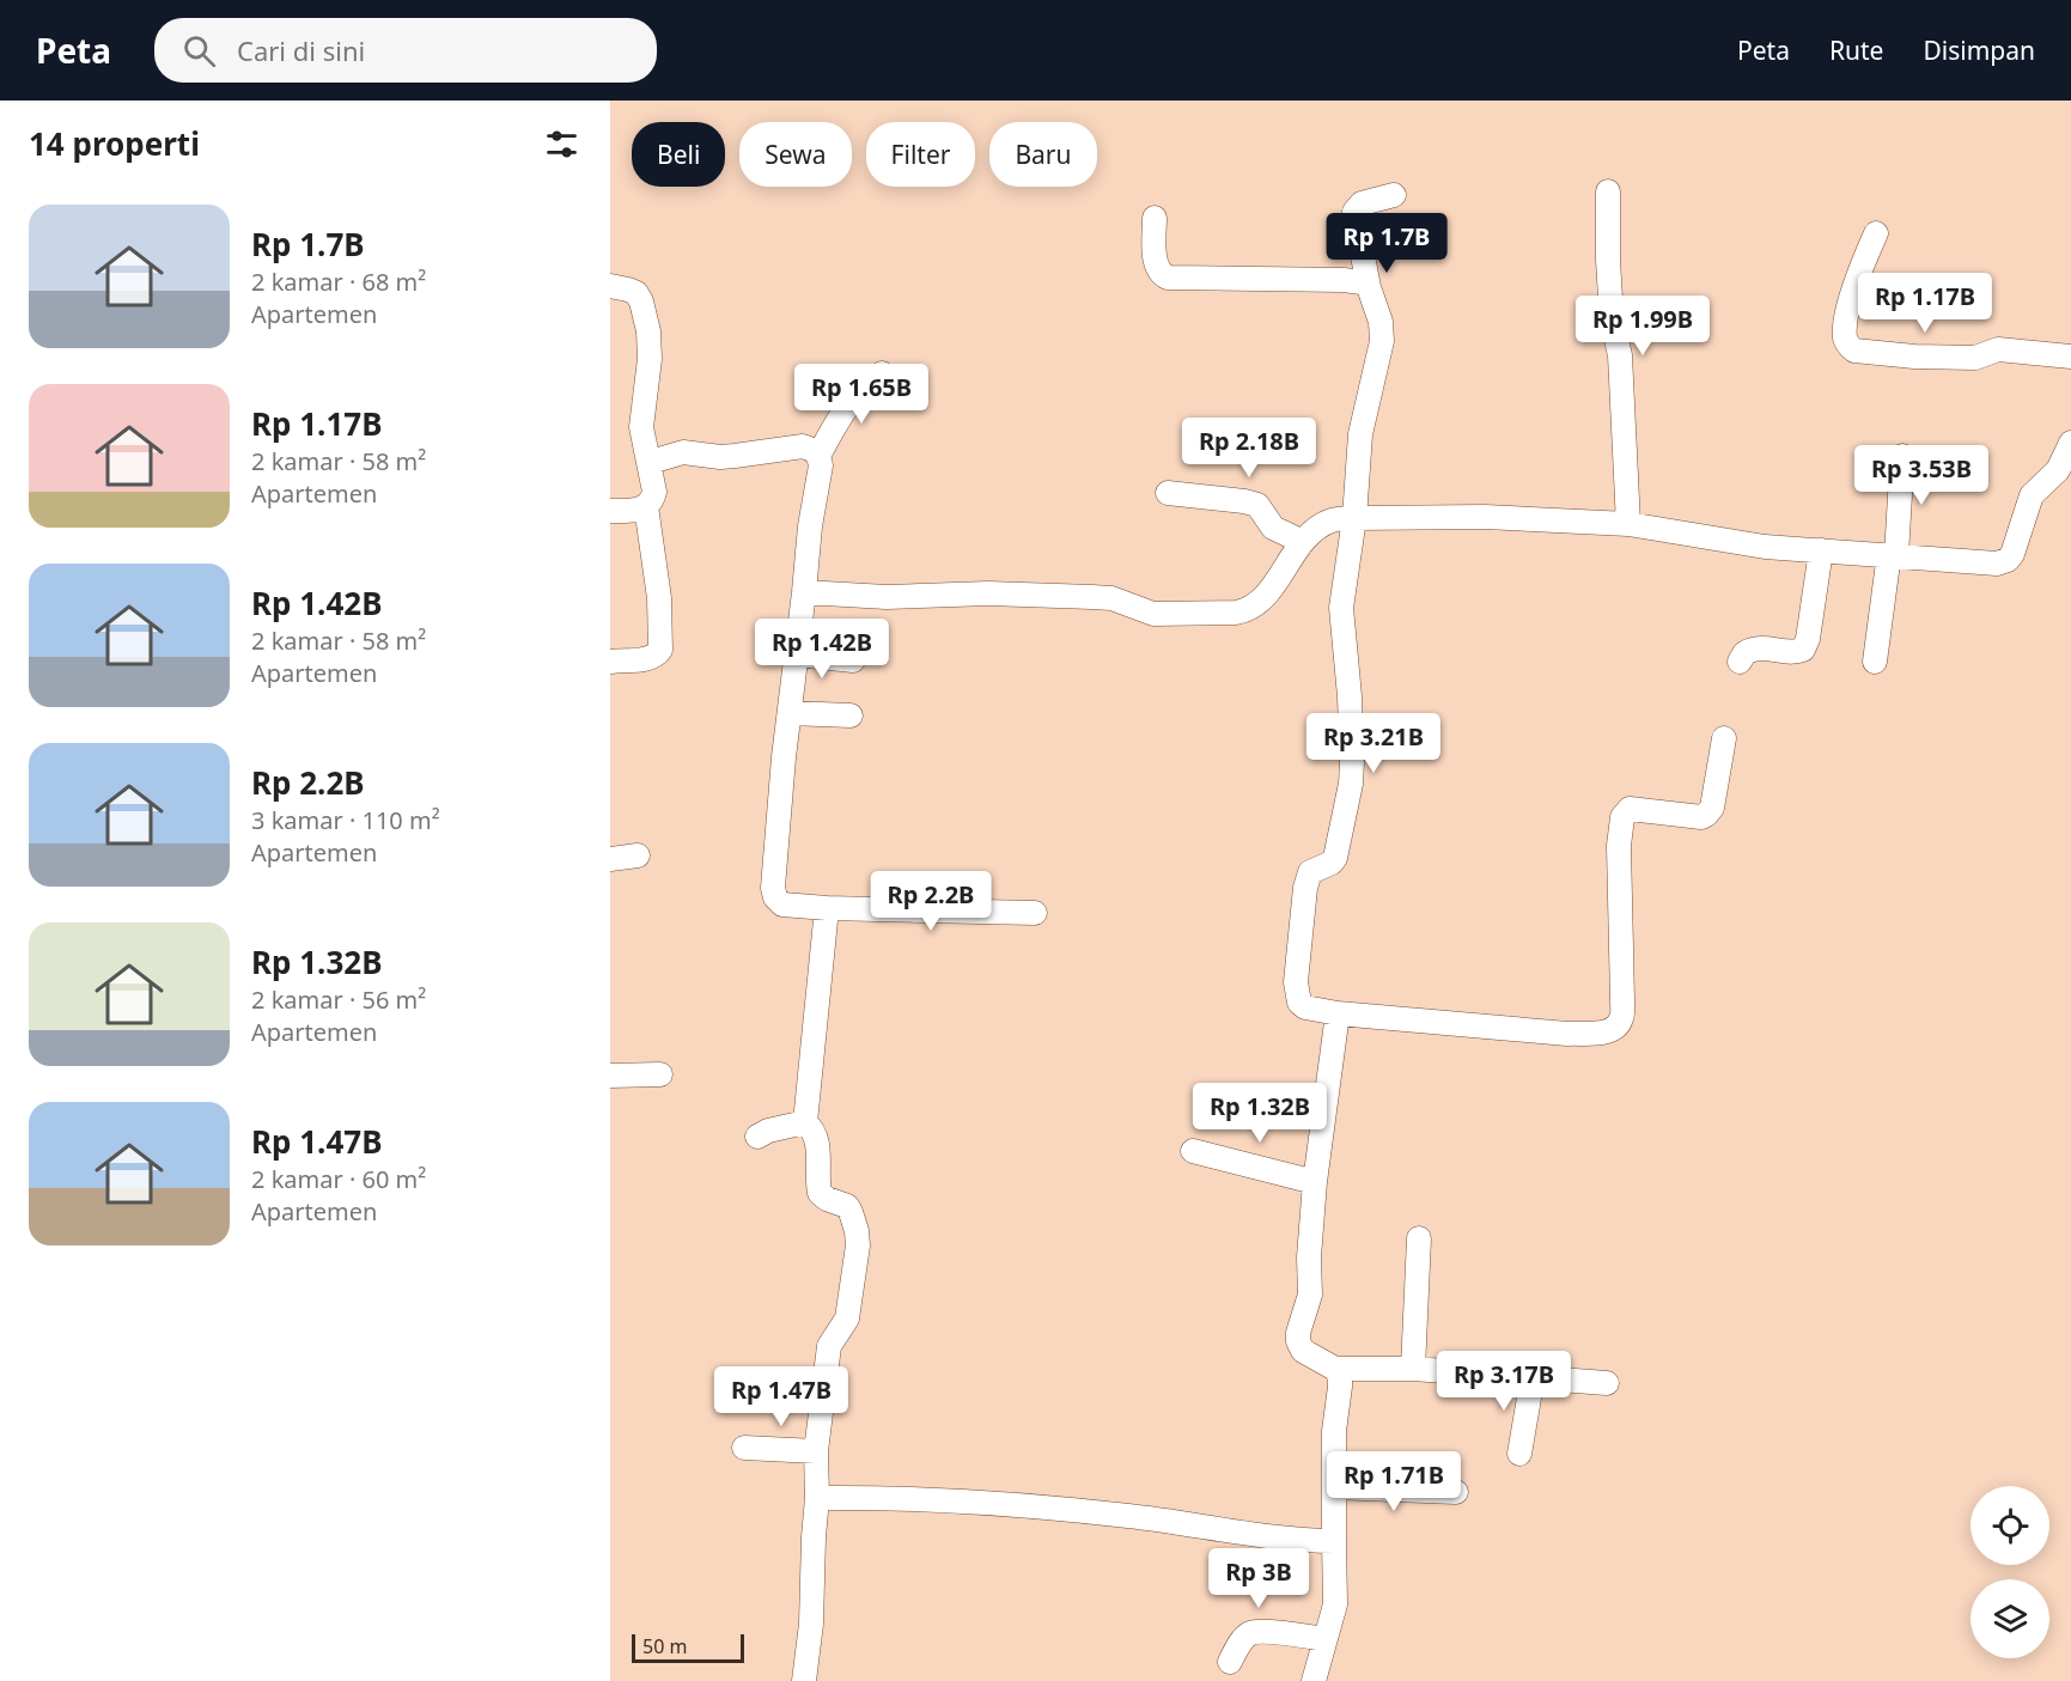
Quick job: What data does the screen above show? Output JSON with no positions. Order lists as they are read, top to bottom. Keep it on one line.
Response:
{"scale_bar":"50 m","page":{"header":"Peta","search":"Cari di sini","nav":["Peta","Rute","Disimpan"],"heading":"14 properti","chip":["Beli","Sewa","Filter","Baru"],"list":[{"name":"Rp 1.7B","note":"2 kamar · 68 m² · Apartemen"},{"name":"Rp 1.17B","note":"2 kamar · 58 m² · Apartemen"},{"name":"Rp 1.42B","note":"2 kamar · 58 m² · Apartemen"},{"name":"Rp 2.2B","note":"3 kamar · 110 m² · Apartemen"},{"name":"Rp 1.32B","note":"2 kamar · 56 m² · Apartemen"},{"name":"Rp 1.47B","note":"2 kamar · 60 m² · Apartemen"}],"price":["Rp 1.7B","Rp 1.17B","Rp 1.99B","Rp 1.65B","Rp 2.18B","Rp 3.53B","Rp 1.42B","Rp 3.21B","Rp 2.2B","Rp 1.32B","Rp 3.17B","Rp 1.47B","Rp 1.71B","Rp 3B"],"scale":"50 m"}}
